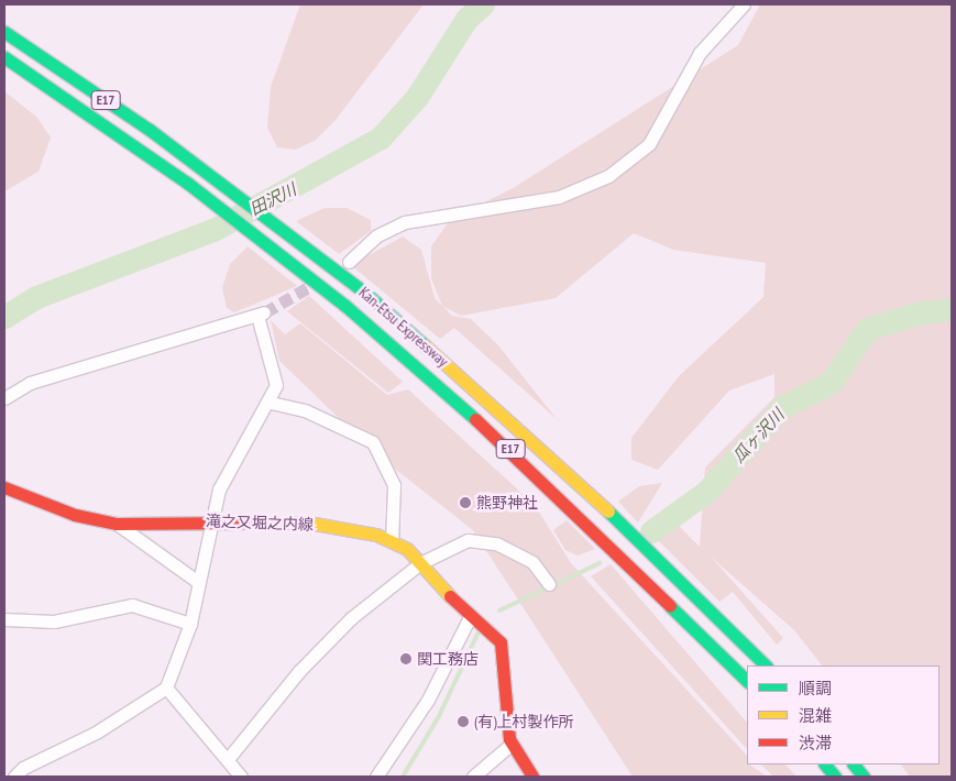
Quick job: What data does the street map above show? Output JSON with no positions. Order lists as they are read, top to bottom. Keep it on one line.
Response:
{"streets":{"main road":["E17","Kan-Etsu Expressway","滝之又堀之内線"]},"water":["田沢川","瓜ヶ沢川"],"places":["熊野神社","関工務店","(有)上村製作所"],"legend":["順調","混雑","渋滞"]}
